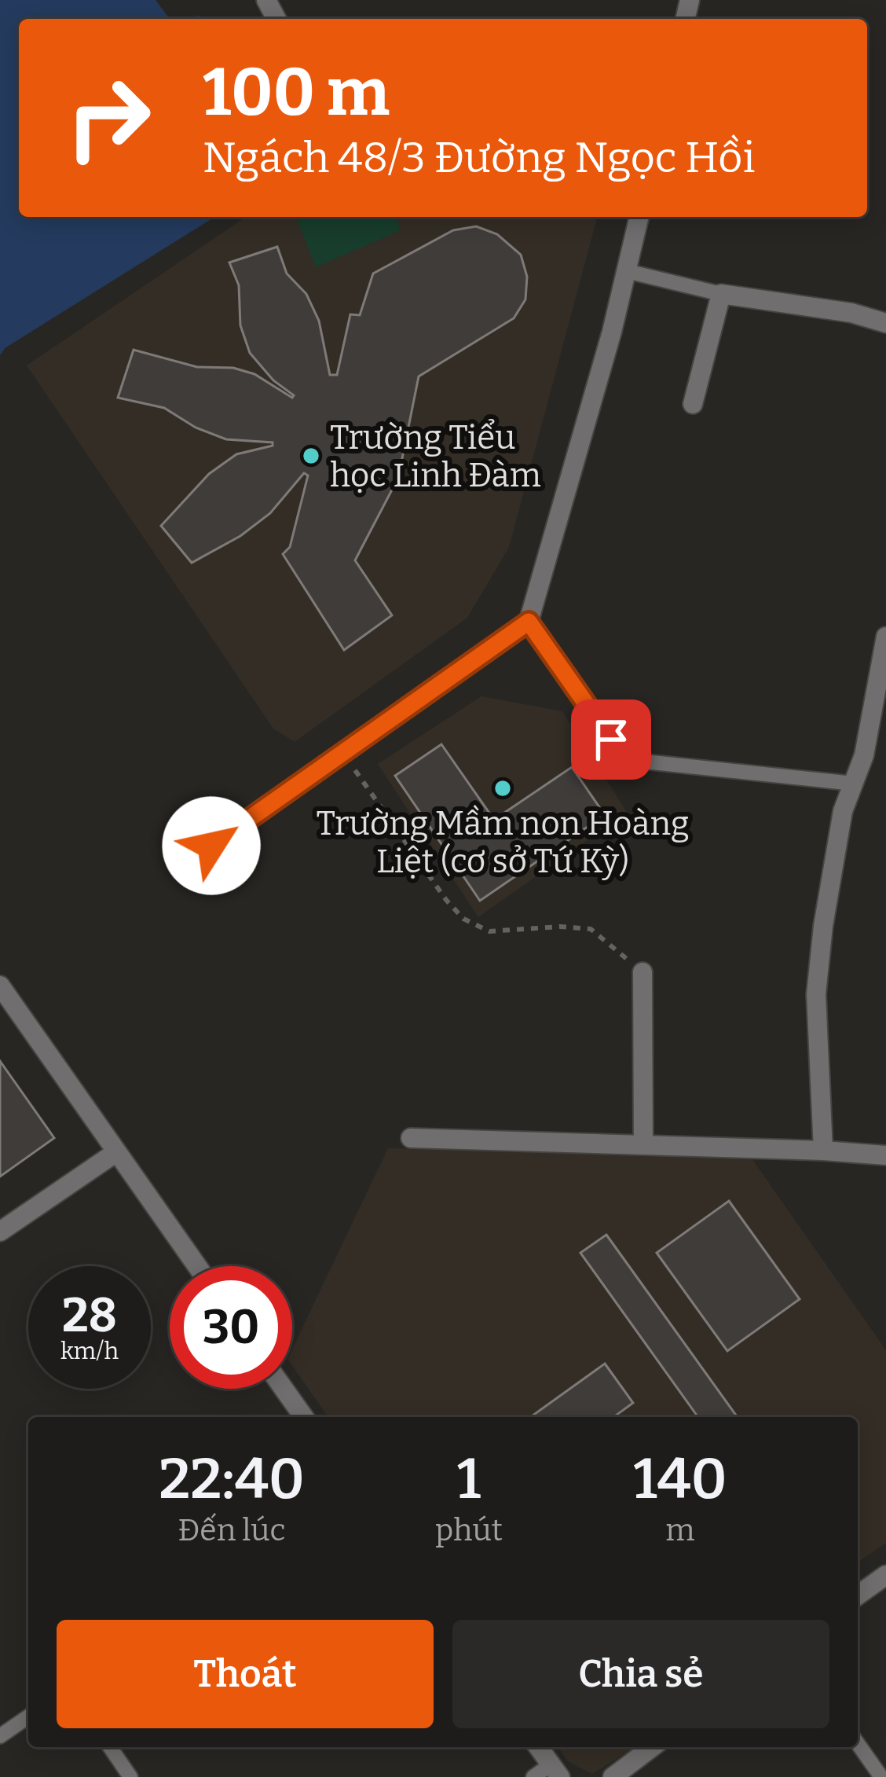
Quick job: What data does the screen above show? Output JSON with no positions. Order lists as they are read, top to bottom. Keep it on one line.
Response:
{"places":["Trường Tiểu học Linh Đàm","Trường Mầm non Hoàng Liệt (cơ sở Tứ Kỳ)"],"page":{"turn":["100 m","Ngách 48/3 Đường Ngọc Hồi"],"speed":"28 km/h","limit":"30","eta":["22:40","Đến lúc","1","phút","140","m"],"buttons":["Thoát","Chia sẻ"]}}
